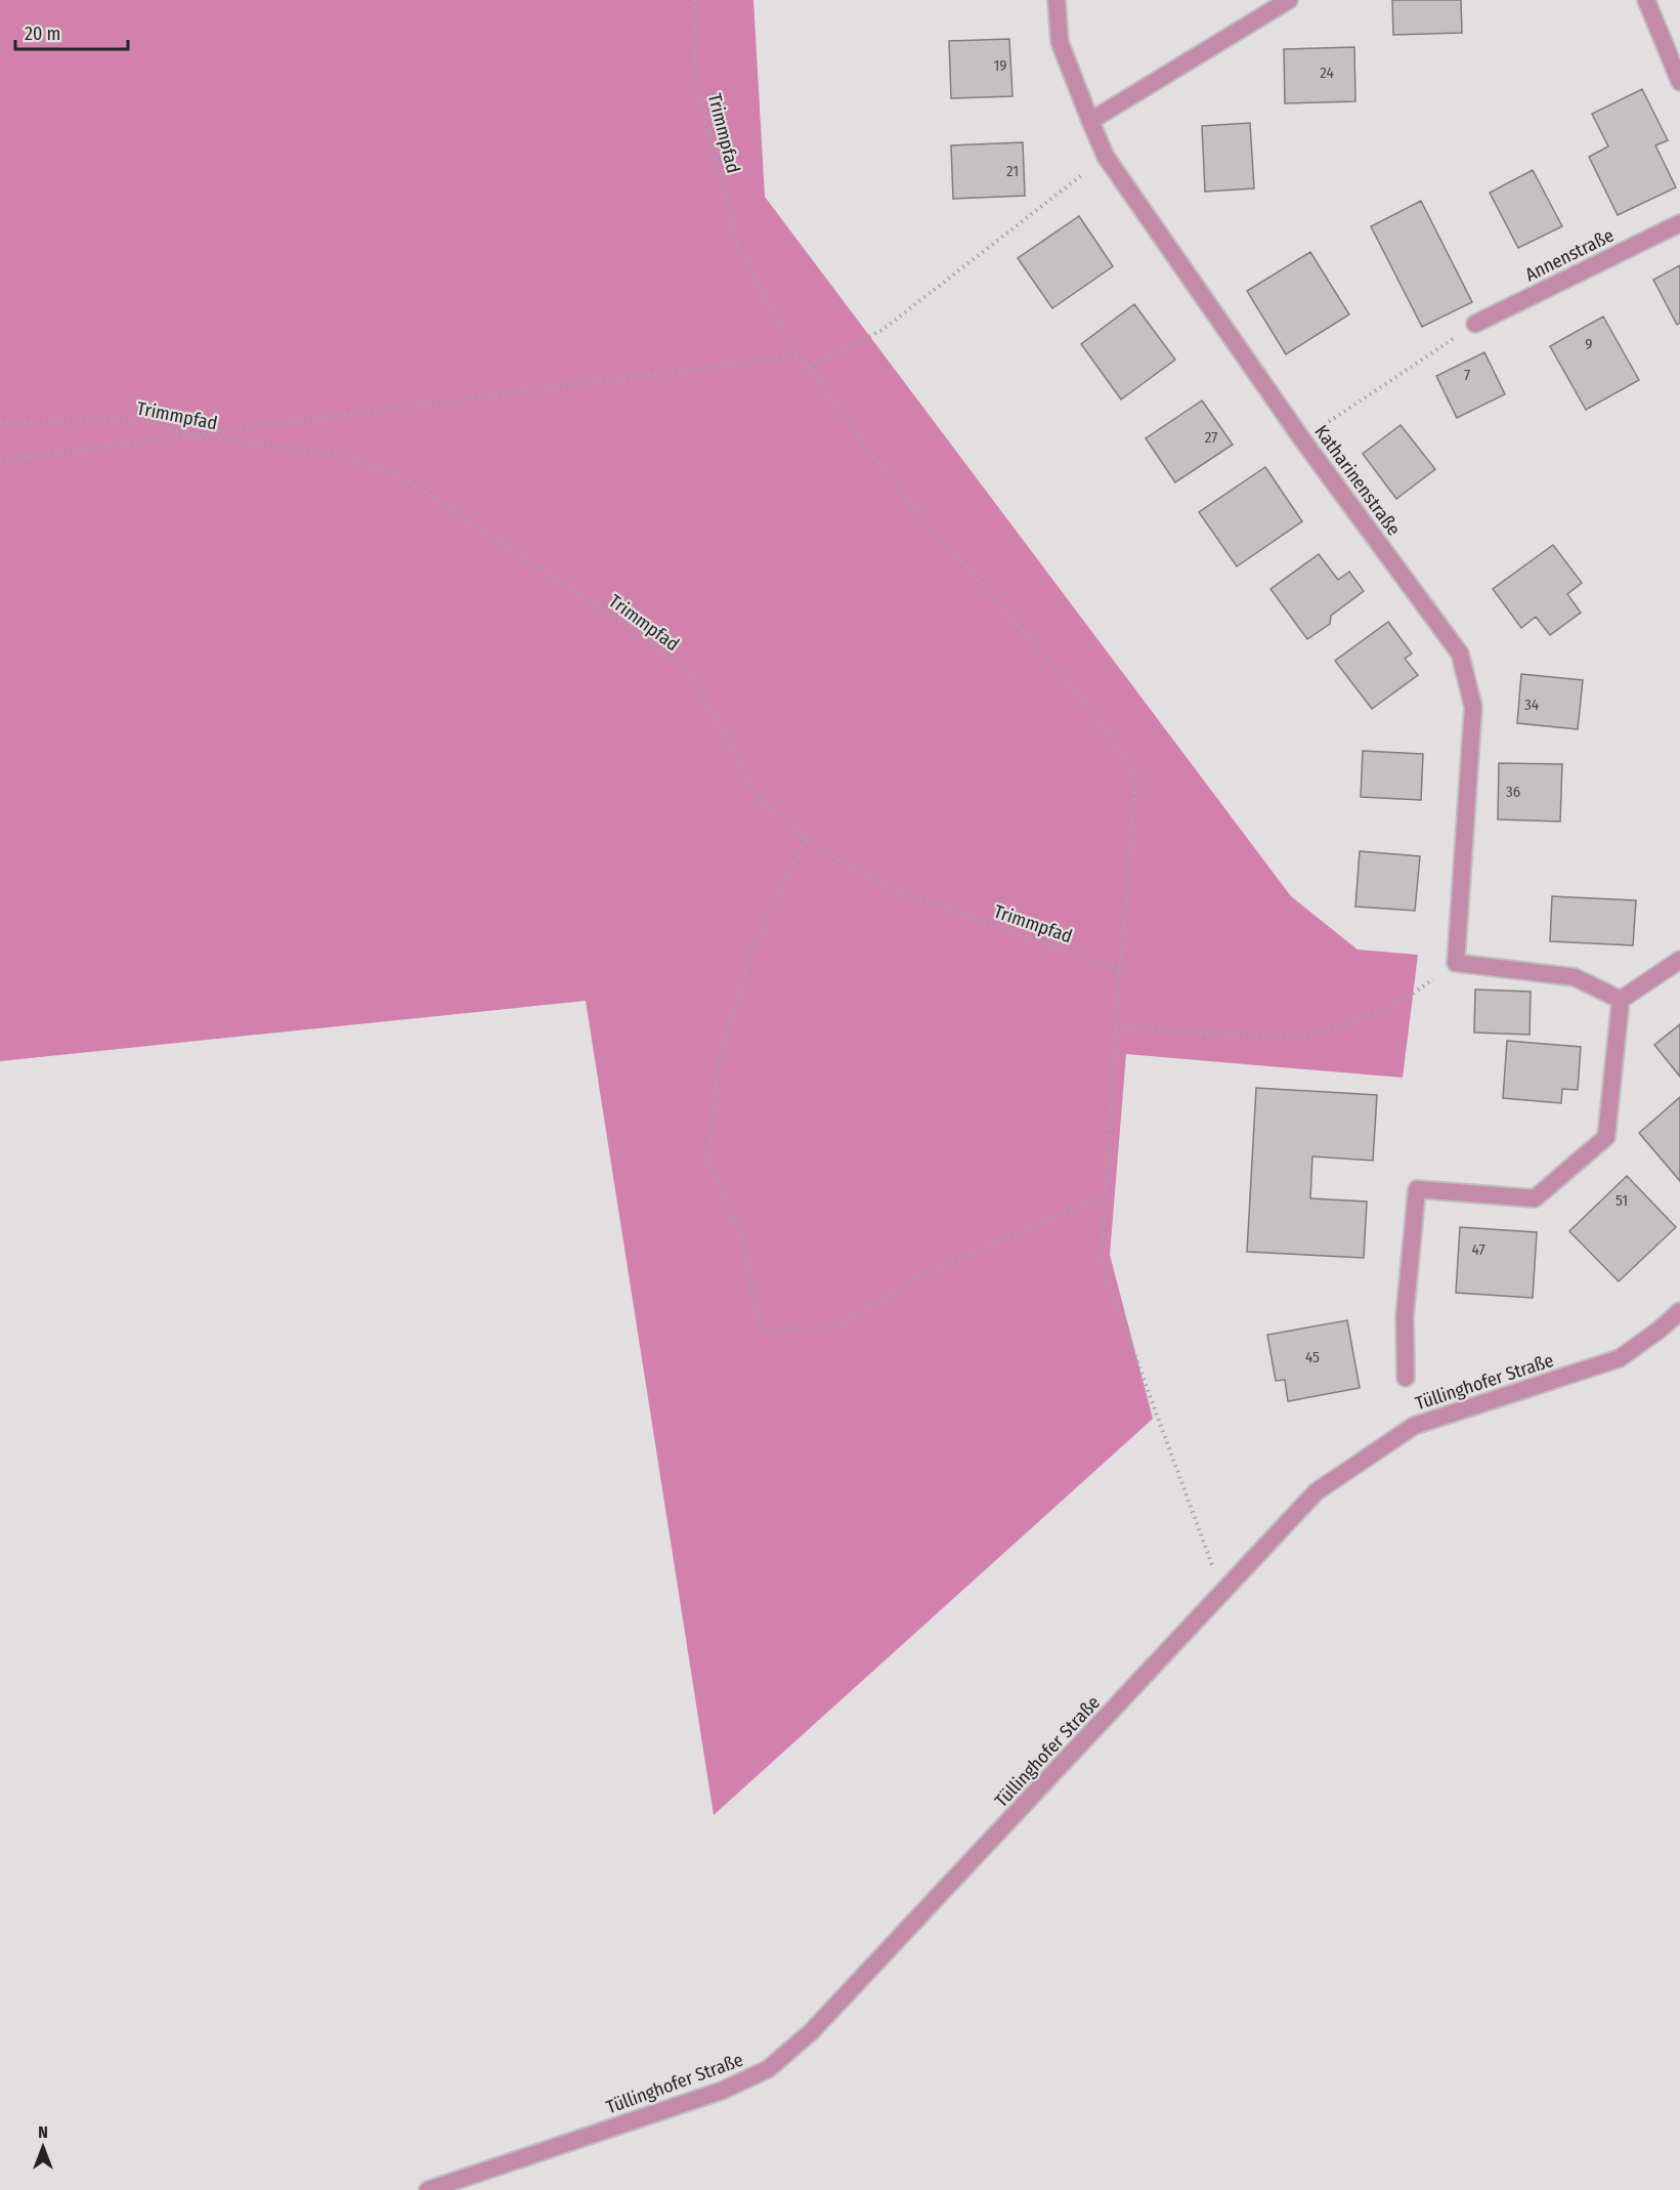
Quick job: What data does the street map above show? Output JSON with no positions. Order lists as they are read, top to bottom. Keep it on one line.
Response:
{"streets":{"street":["Annenstraße","Katharinenstraße","Tüllinghofer Straße"],"path":["Trimmpfad"]},"house_numbers":["19","24","21","9","7","27","34","36","51","47","45"],"scale_bar":"20 m","north":"top"}
